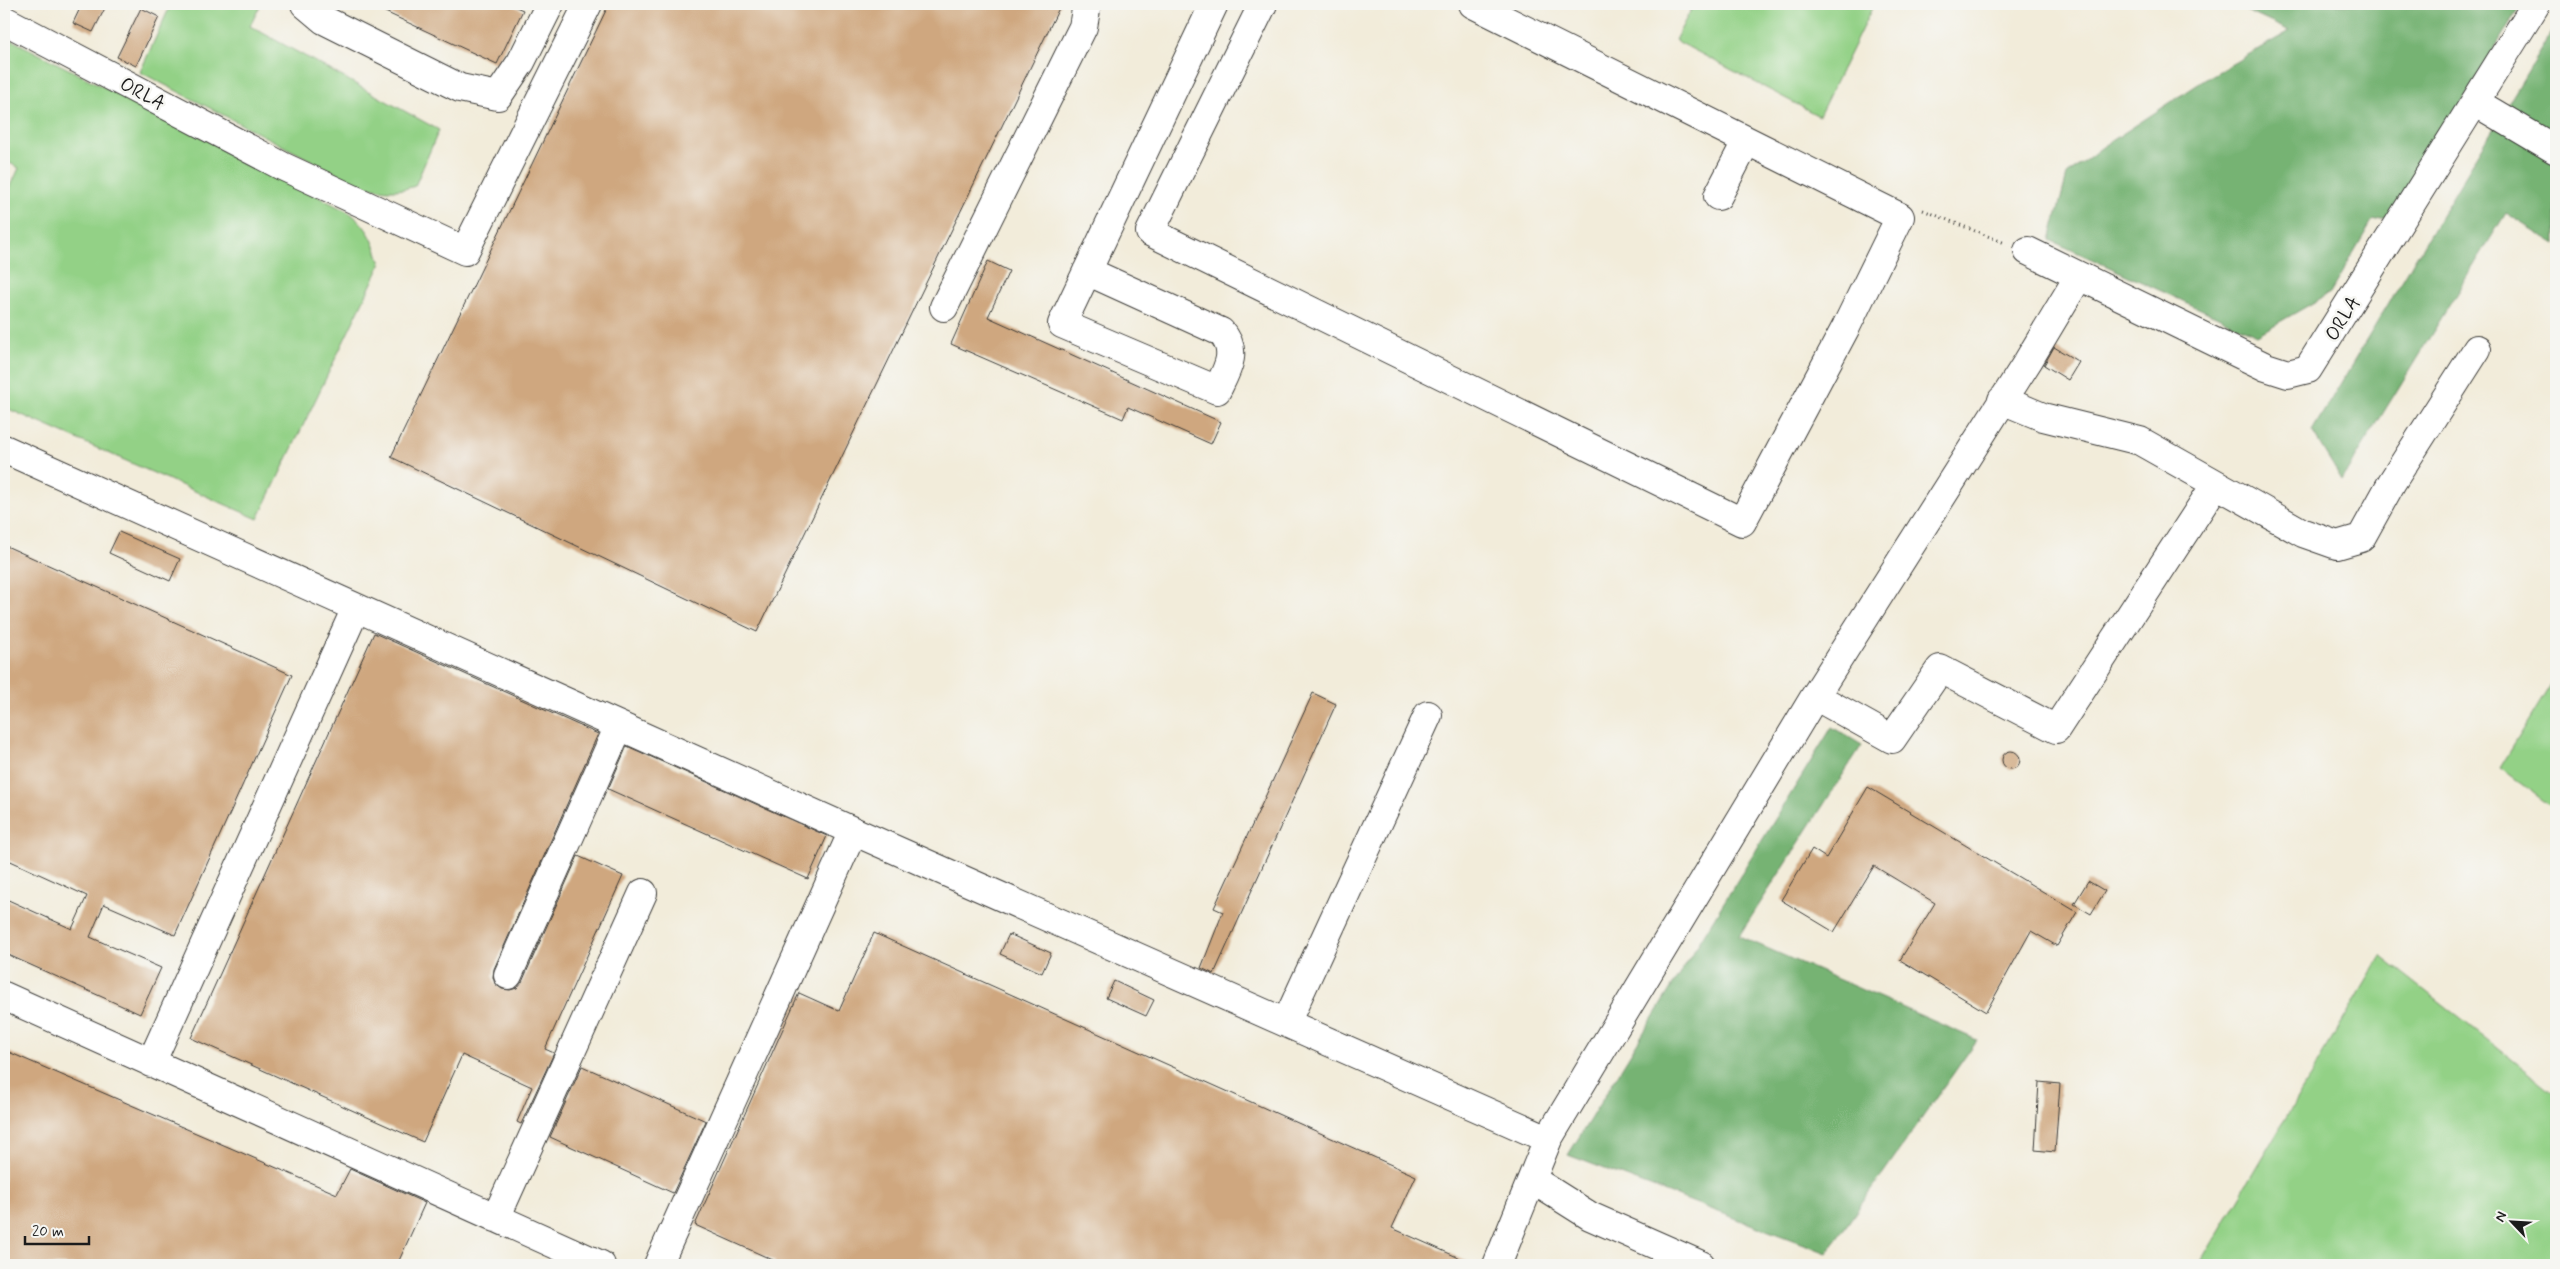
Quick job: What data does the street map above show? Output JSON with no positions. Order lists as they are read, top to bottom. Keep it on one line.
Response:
{"streets":{"street":["ORLA"]},"scale_bar":"20 m","north":"top left"}
